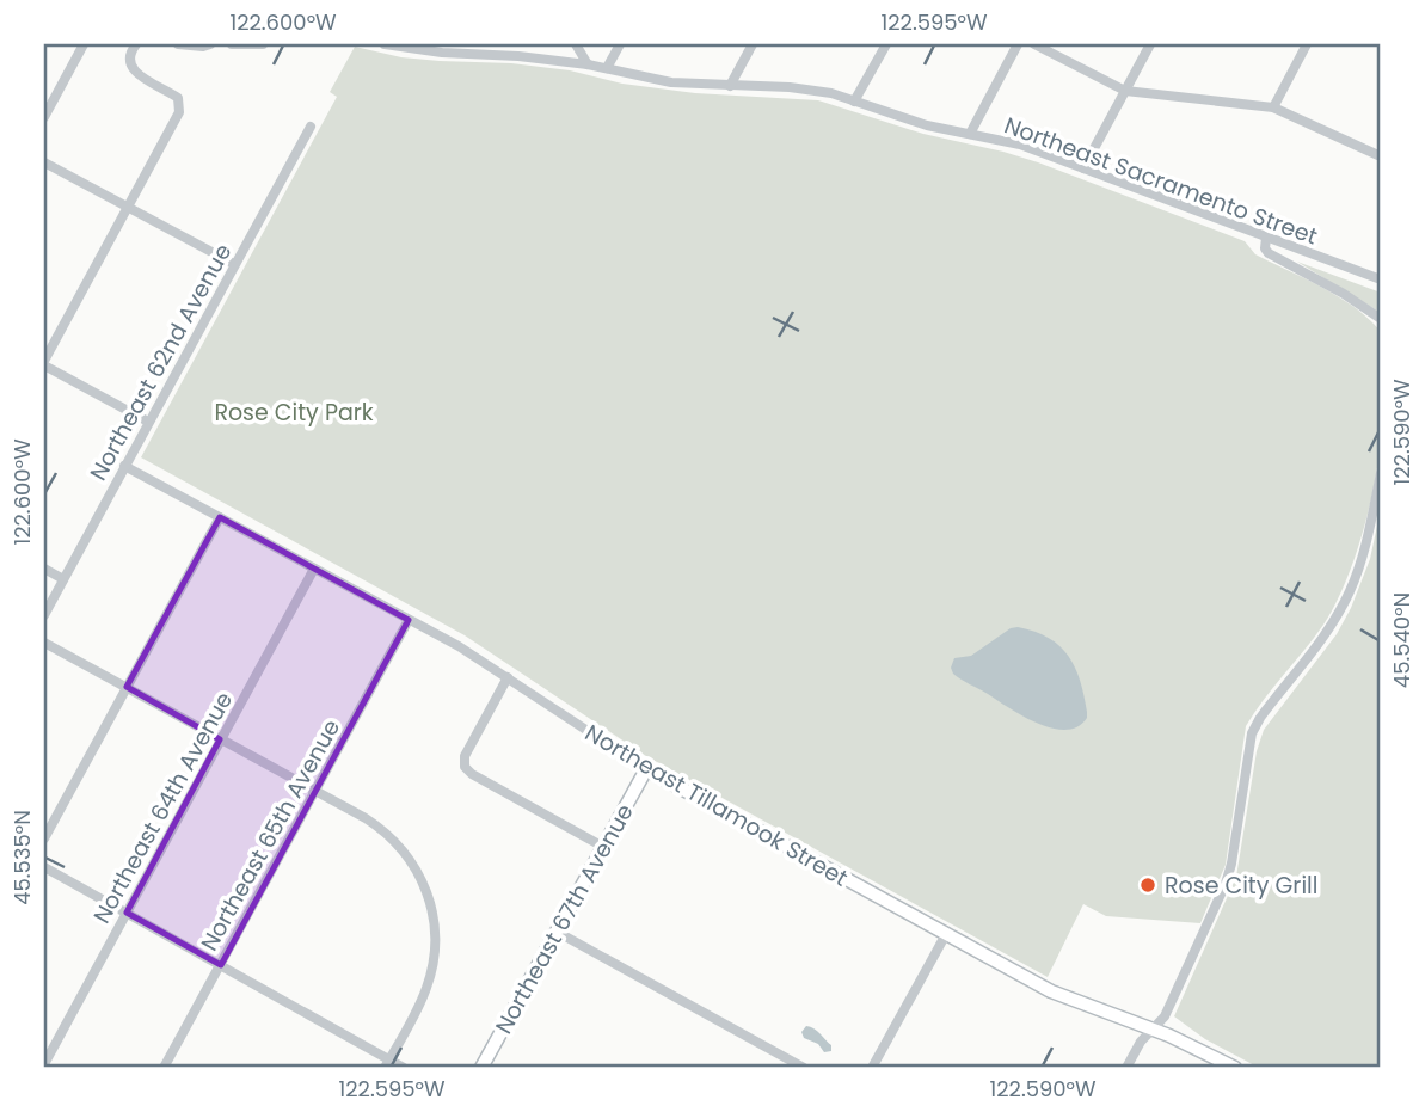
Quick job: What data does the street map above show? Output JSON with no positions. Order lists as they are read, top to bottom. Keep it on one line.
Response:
{"streets":{"street":["Northeast Sacramento Street","Northeast 62nd Avenue","Northeast Tillamook Street","Northeast 64th Avenue","Northeast 65th Avenue","Northeast 67th Avenue"]},"crossings":[["Northeast 62nd Avenue","Northeast Tillamook Street"],["Northeast Tillamook Street","Northeast 64th Avenue"],["Northeast Tillamook Street","Northeast 65th Avenue"],["Northeast Tillamook Street","Northeast 67th Avenue"]],"parks":["Rose City Park"],"places":["Rose City Grill"],"coordinates":["122.600°W","122.595°W","122.590°W","45.540°N","45.535°N"]}
